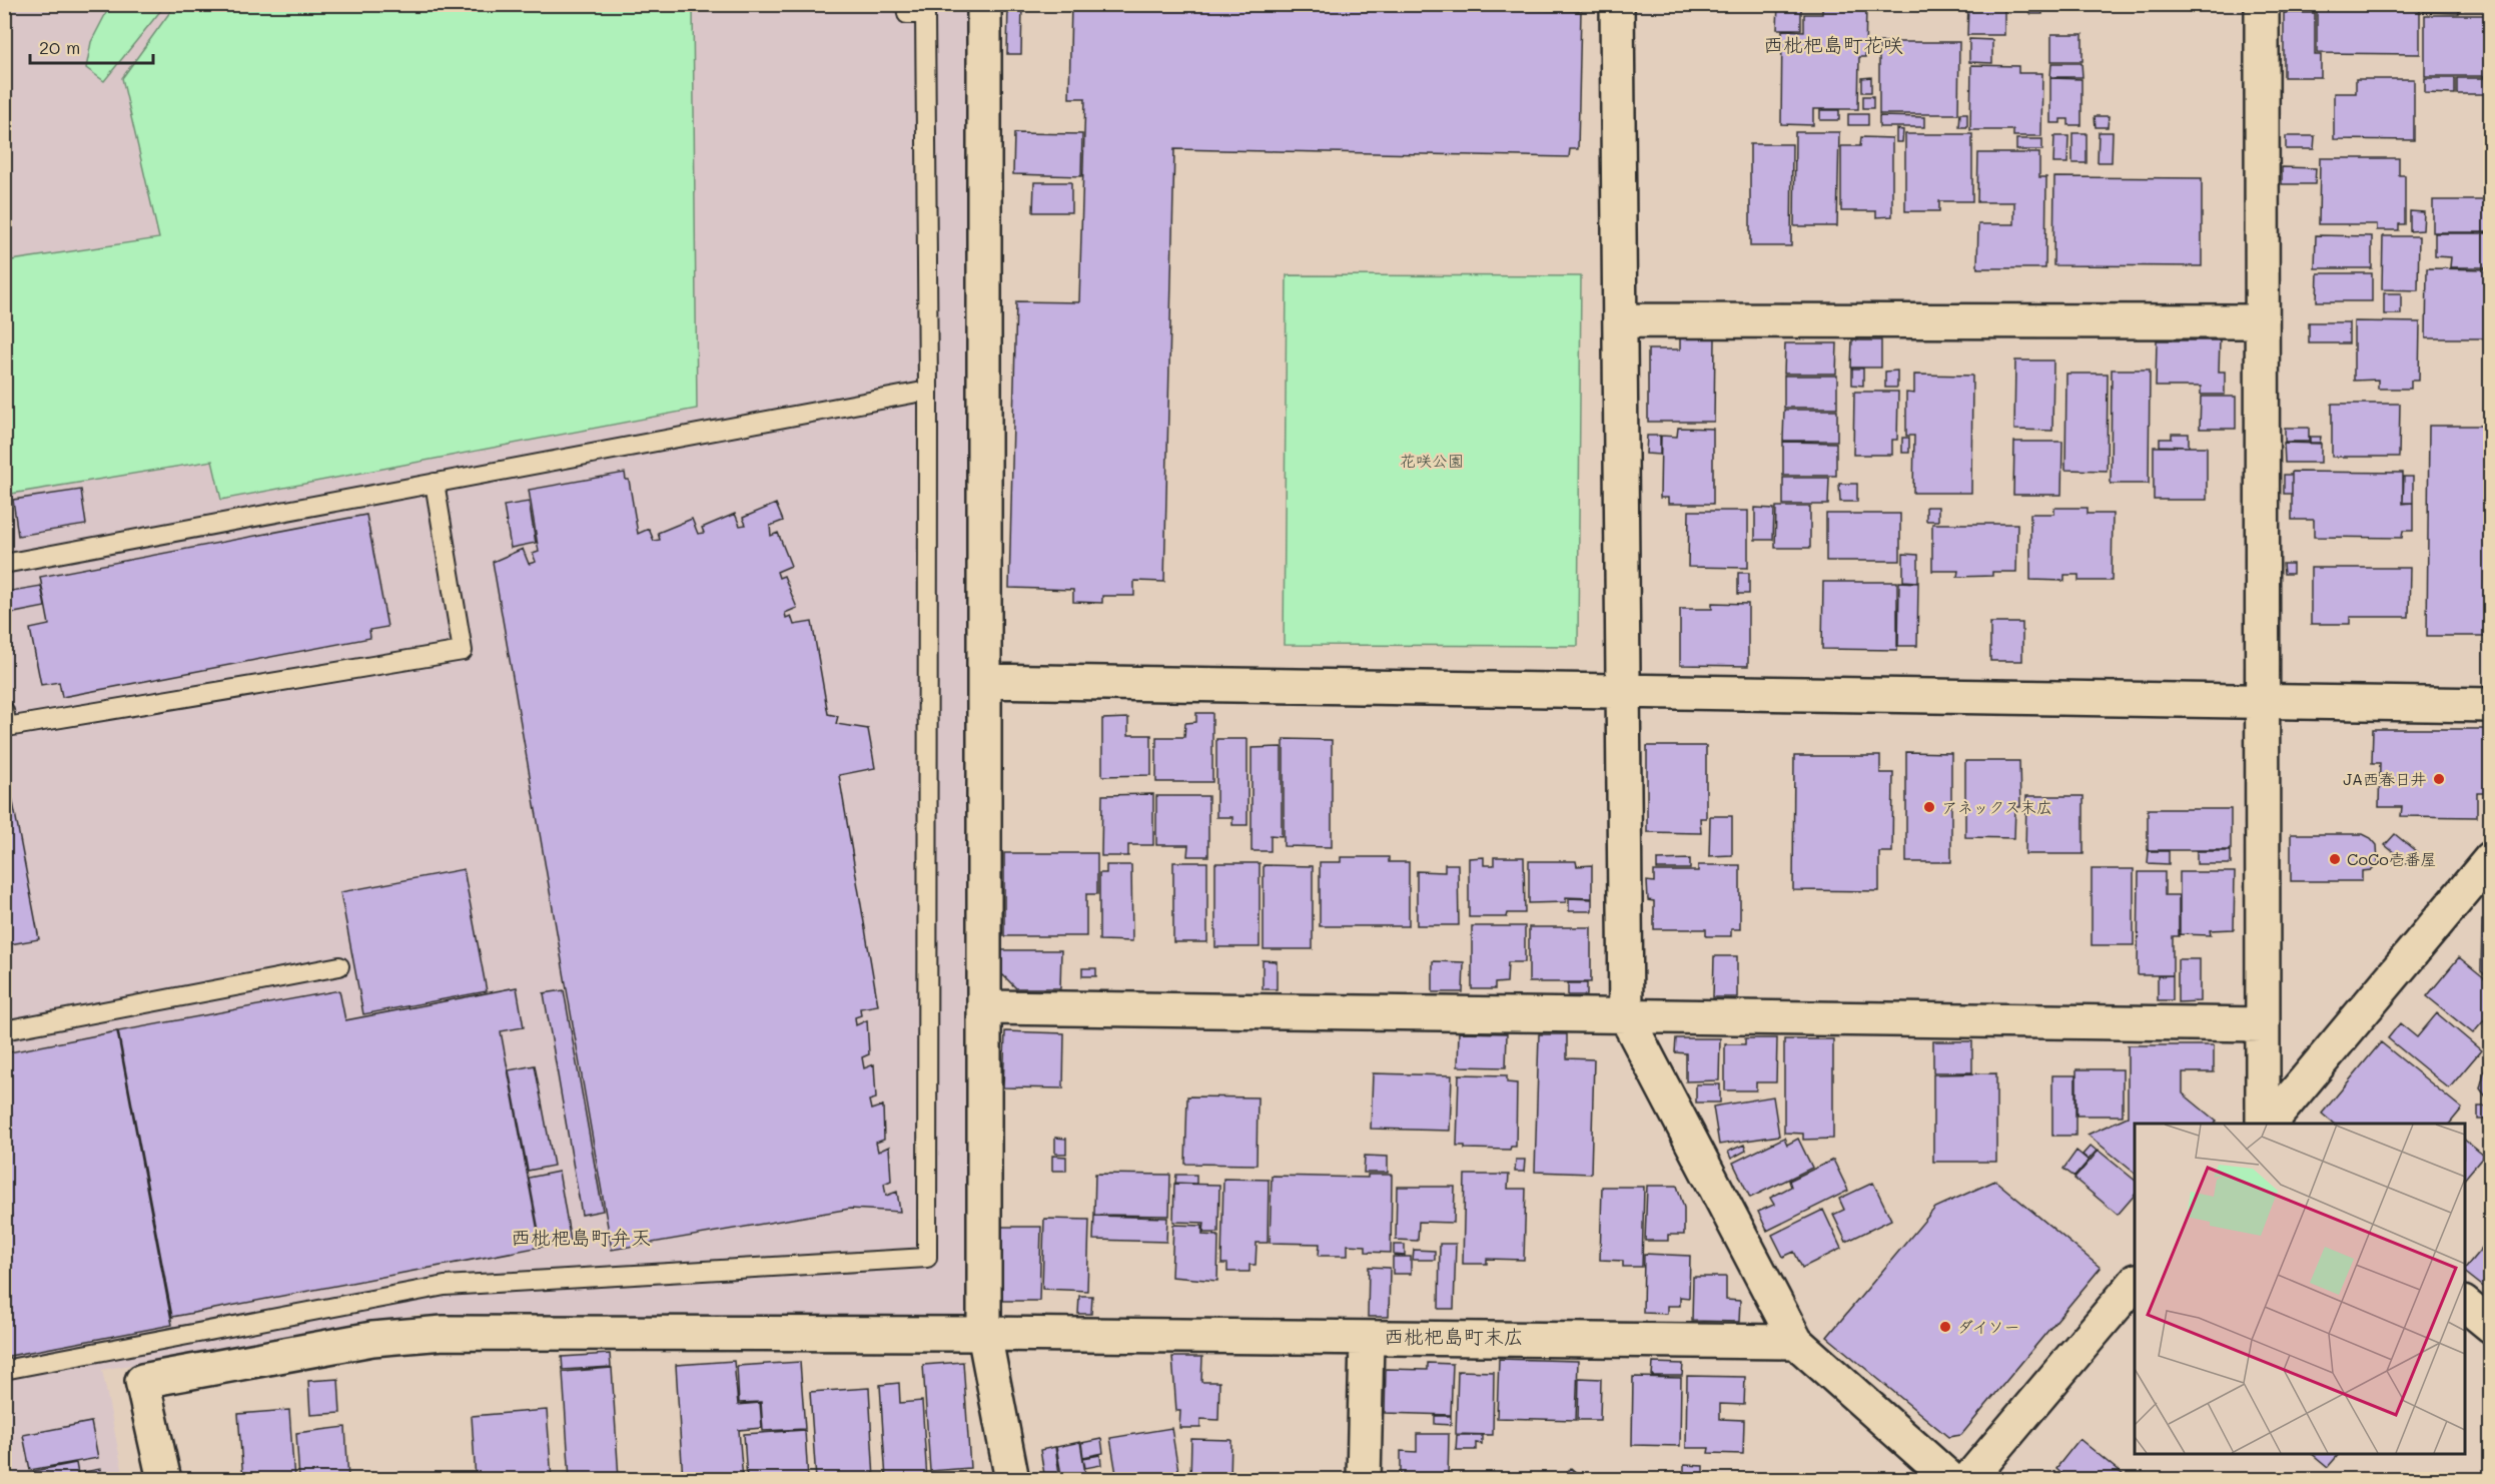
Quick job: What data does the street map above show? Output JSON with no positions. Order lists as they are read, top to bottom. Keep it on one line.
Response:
{"districts":["西枇杷島町花咲","西枇杷島町弁天","西枇杷島町末広"],"parks":["花咲公園"],"places":["JA西春日井","アネックス末広","CoCo壱番屋","ダイソー"],"scale_bar":"20 m"}
